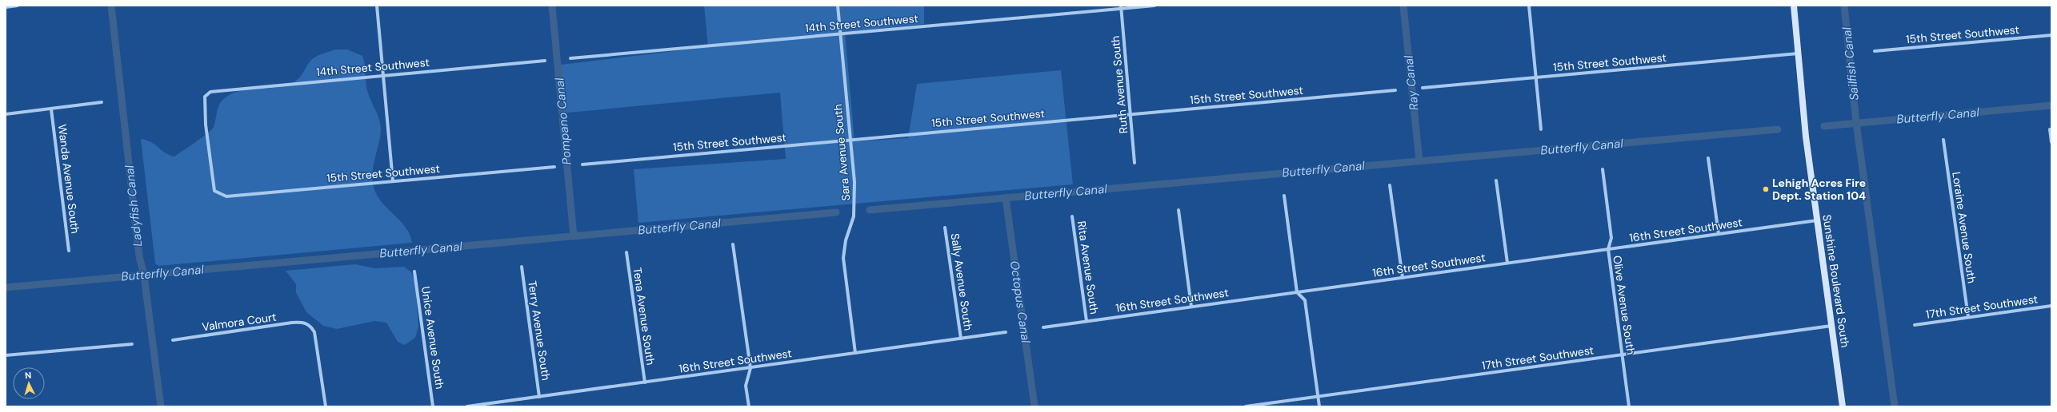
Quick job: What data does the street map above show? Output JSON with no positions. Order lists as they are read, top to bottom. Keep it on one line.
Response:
{"streets":{"street":["14th Street Southwest","15th Street Southwest","Ruth Avenue South","Sara Avenue South","Wanda Avenue South","Loraine Avenue South","16th Street Southwest","Rita Avenue South","Sunshine Boulevard South","Sally Avenue South","Olive Avenue South","17th Street Southwest","Tena Avenue South","Valmora Court","Terry Avenue South","Unice Avenue South"]},"crossings":[["14th Street Southwest","15th Street Southwest"],["14th Street Southwest","Ruth Avenue South"],["14th Street Southwest","Sara Avenue South"],["15th Street Southwest","Ruth Avenue South"],["15th Street Southwest","Sara Avenue South"],["15th Street Southwest","Sunshine Boulevard South"],["Sara Avenue South","16th Street Southwest"],["Loraine Avenue South","17th Street Southwest"],["16th Street Southwest","Rita Avenue South"],["16th Street Southwest","Sunshine Boulevard South"],["16th Street Southwest","Sally Avenue South"],["16th Street Southwest","Olive Avenue South"],["16th Street Southwest","Tena Avenue South"],["16th Street Southwest","Terry Avenue South"],["Sunshine Boulevard South","17th Street Southwest"],["Olive Avenue South","17th Street Southwest"]],"water":["Sailfish Canal","Ray Canal","Butterfly Canal","Pompano Canal","Ladyfish Canal","Octopus Canal"],"places":["Lehigh Acres Fire Dept. Station 104"],"north":"top"}
